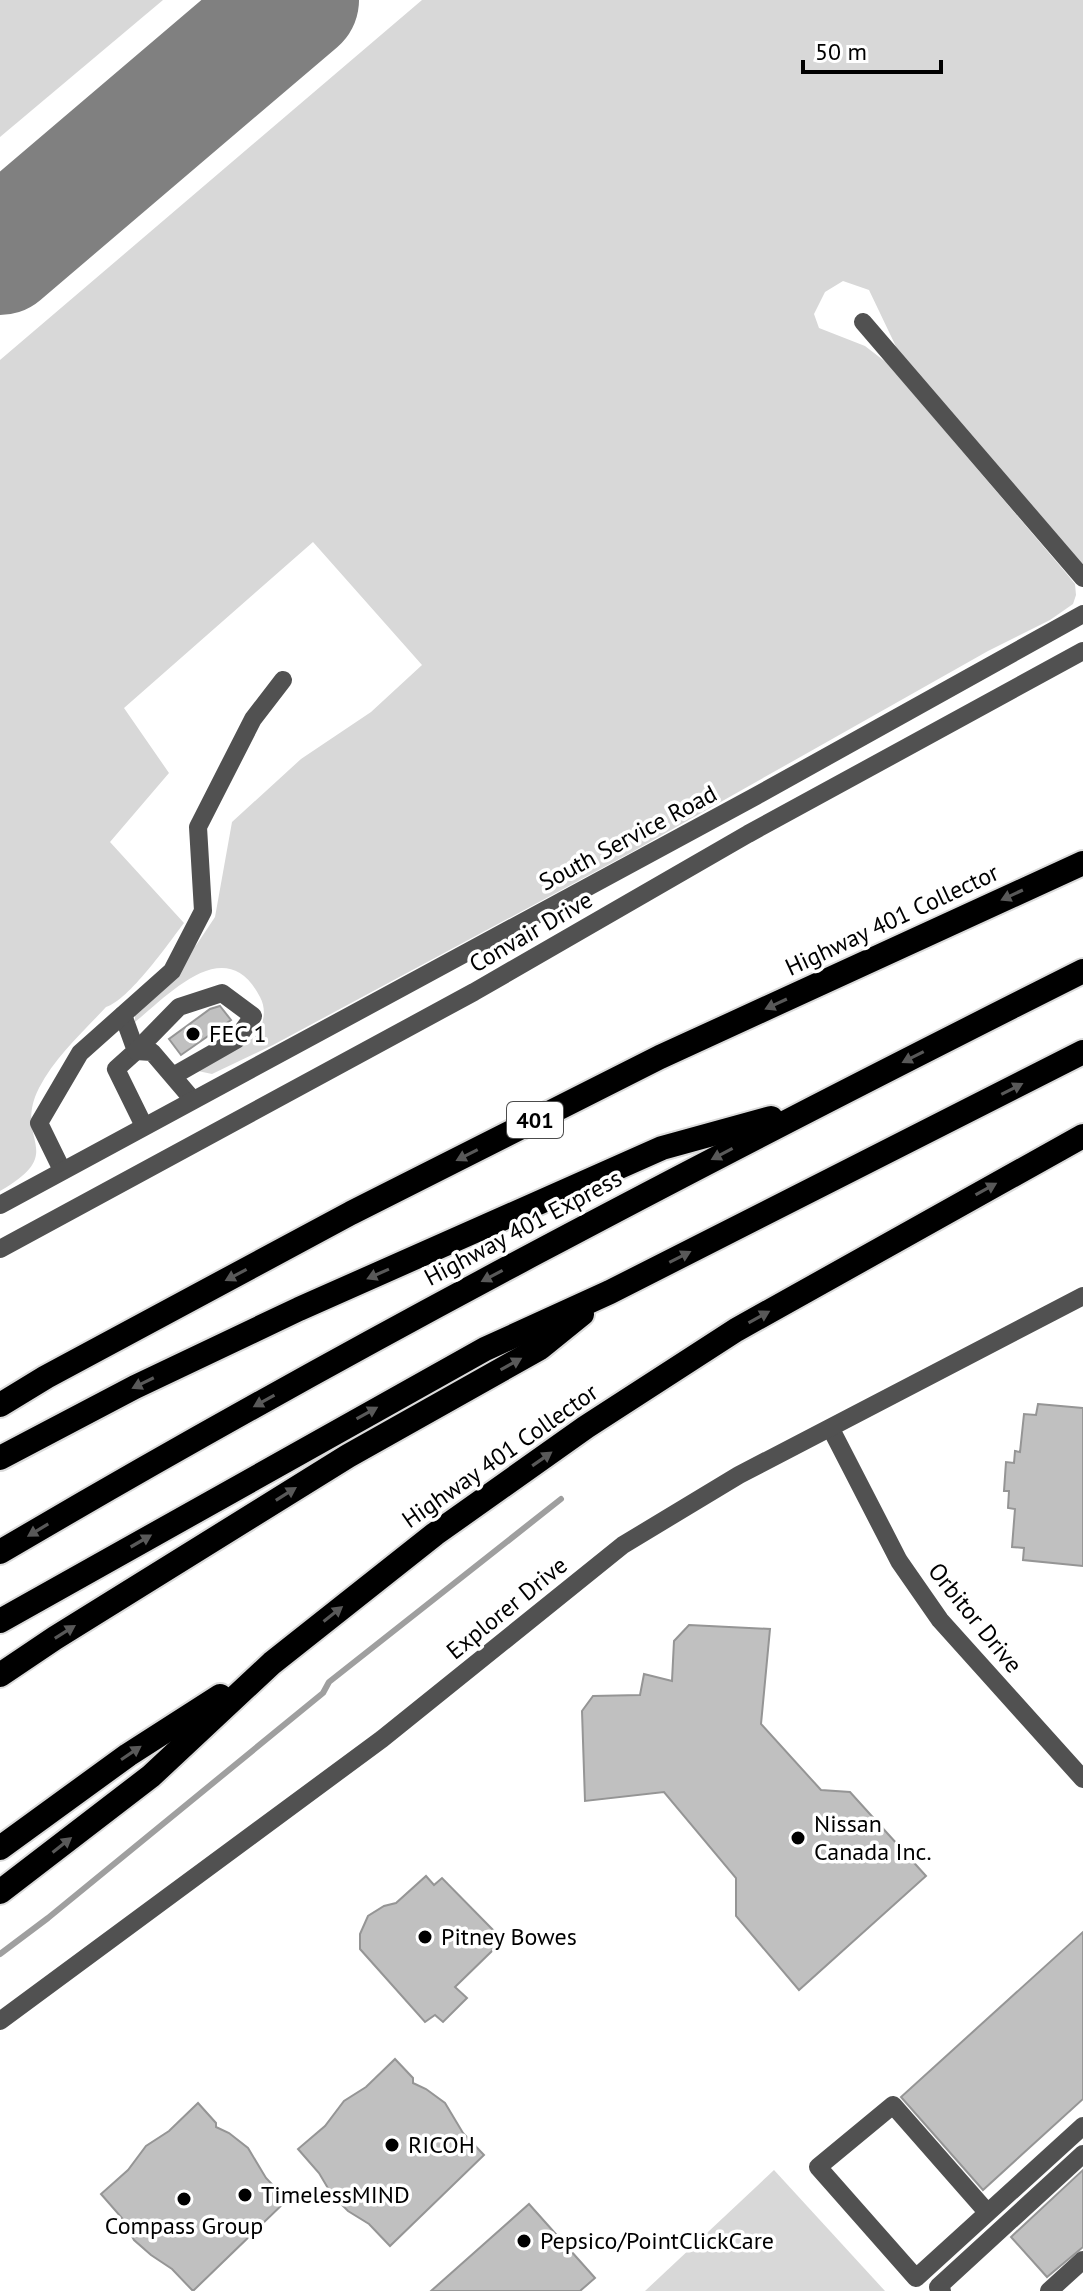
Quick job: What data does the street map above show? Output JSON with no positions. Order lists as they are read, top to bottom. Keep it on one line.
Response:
{"streets":{"highway":["Highway 401 Collector","401","Highway 401 Express"],"street":["South Service Road","Convair Drive","Explorer Drive","Orbitor Drive"]},"crossings":[["Explorer Drive","Orbitor Drive"]],"places":["FEC 1","Nissan Canada Inc.","Pitney Bowes","RICOH","TimelessMIND","Compass Group","Pepsico/PointClickCare"],"scale_bar":"50 m"}
